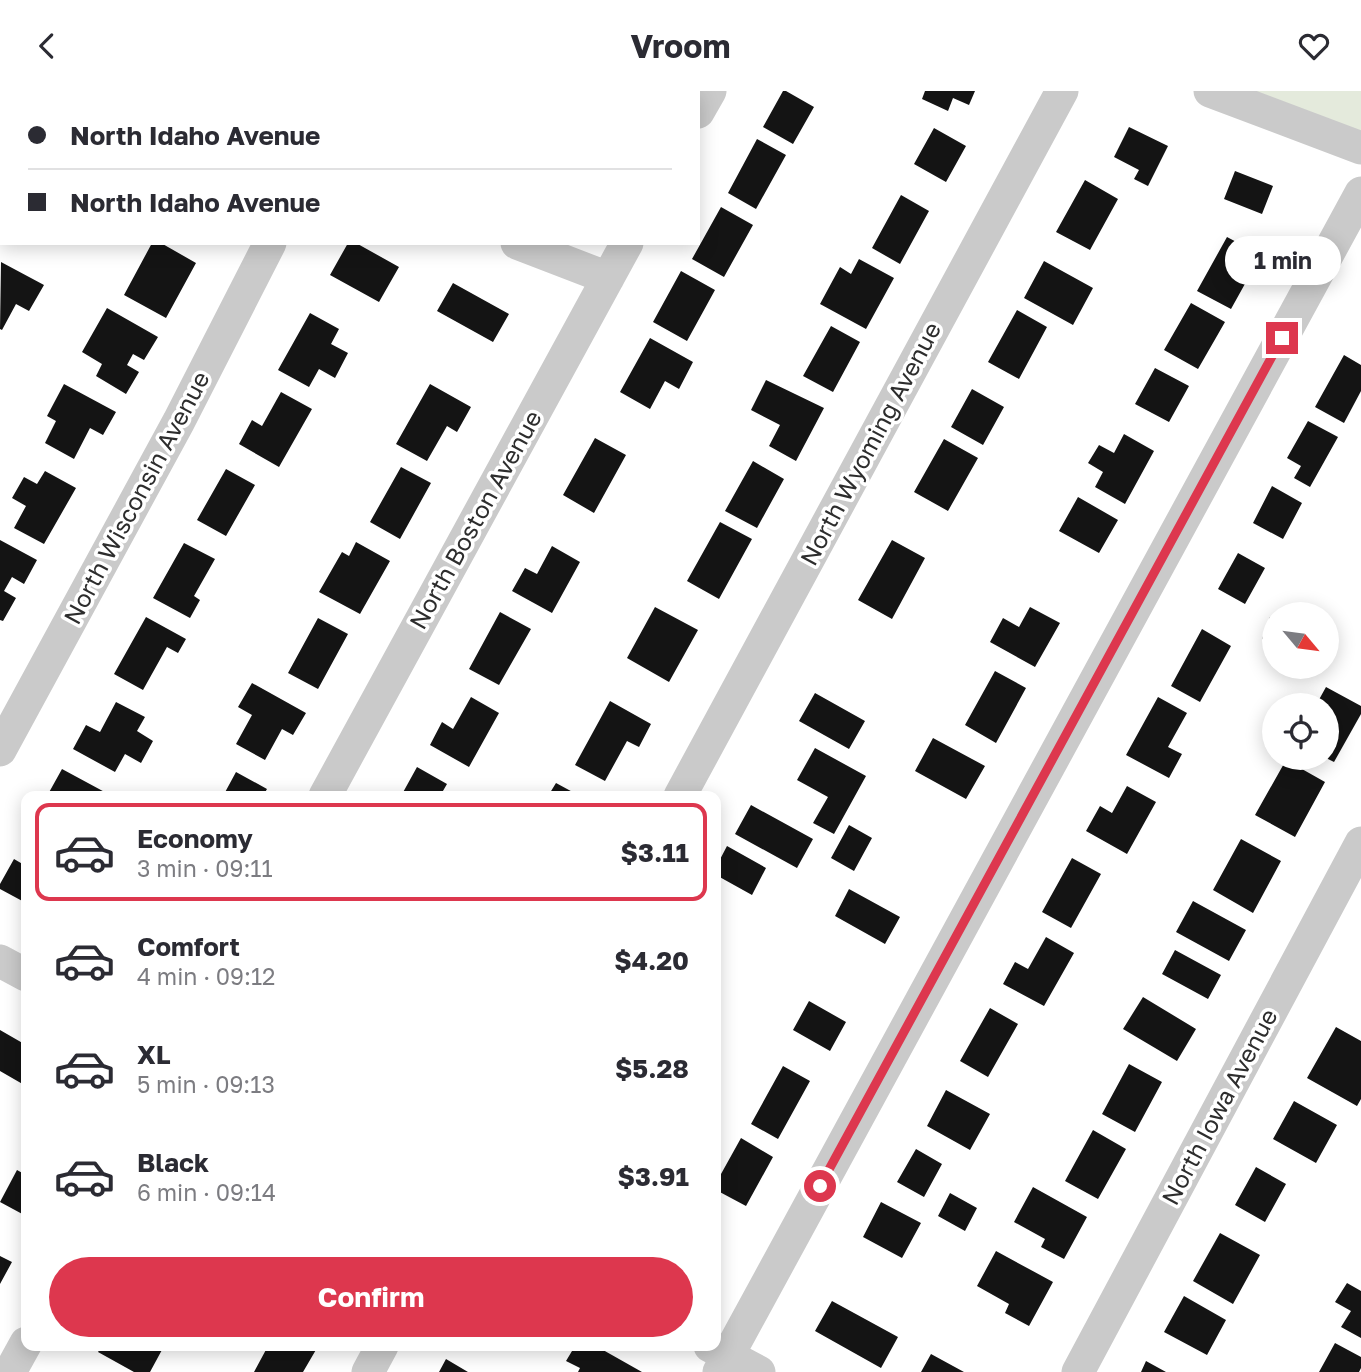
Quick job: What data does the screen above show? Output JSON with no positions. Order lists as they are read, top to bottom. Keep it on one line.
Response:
{"streets":{"street":["North Wyoming Avenue","North Wisconsin Avenue","North Boston Avenue","North Iowa Avenue"]},"north":"bottom right","page":{"header":"Vroom","banner":["North Idaho Avenue","North Idaho Avenue"],"bubble":"1 min","list":[{"name":"Economy","note":"3 min · 09:11","value":"$3.11"},{"name":"Comfort","note":"4 min · 09:12","value":"$4.20"},{"name":"XL","note":"5 min · 09:13","value":"$5.28"},{"name":"Black","note":"6 min · 09:14","value":"$3.91"}],"buttons":"Confirm"}}
